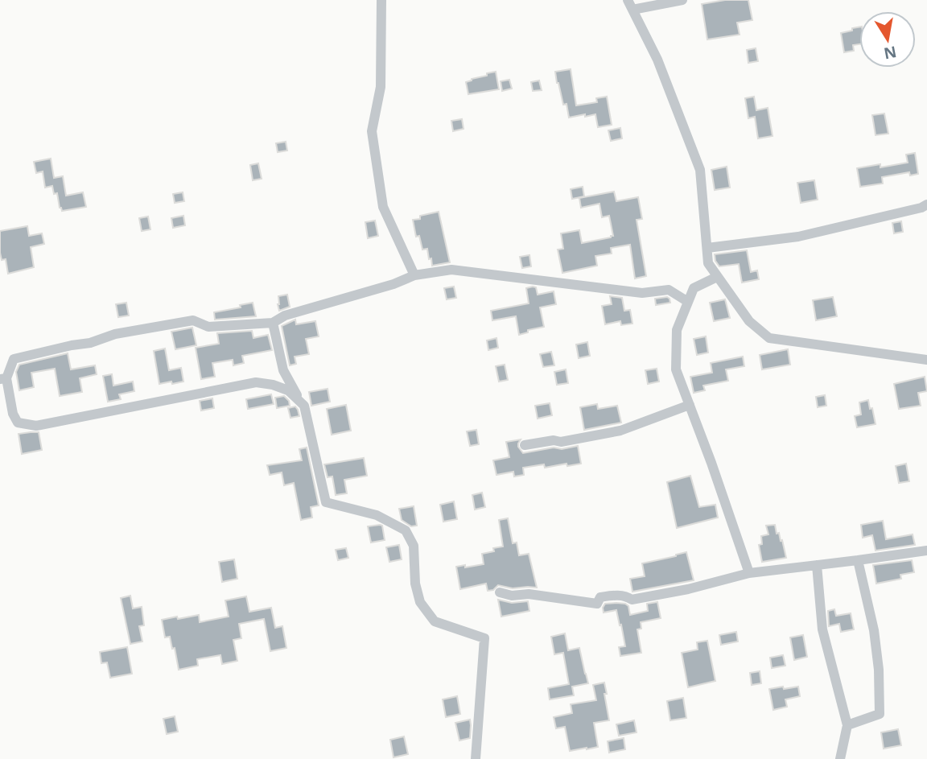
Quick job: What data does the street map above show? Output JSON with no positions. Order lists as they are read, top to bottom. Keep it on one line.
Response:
{"north":"bottom"}
